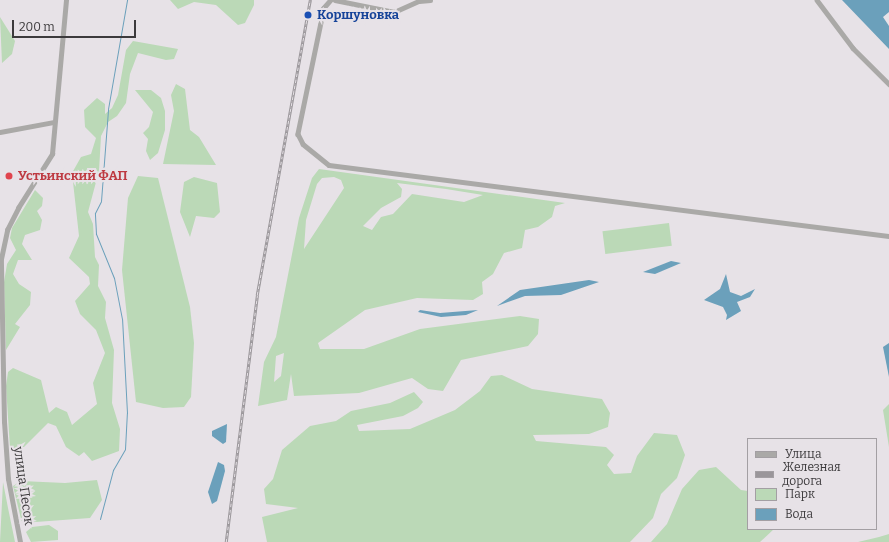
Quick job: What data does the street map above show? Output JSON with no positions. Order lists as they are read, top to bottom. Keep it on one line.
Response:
{"streets":{"street":["улица Песок"]},"places":["Коршуновка","Устьинский ФАП"],"legend":["Улица","Железная дорога","Парк","Вода"],"scale_bar":"200 m"}
